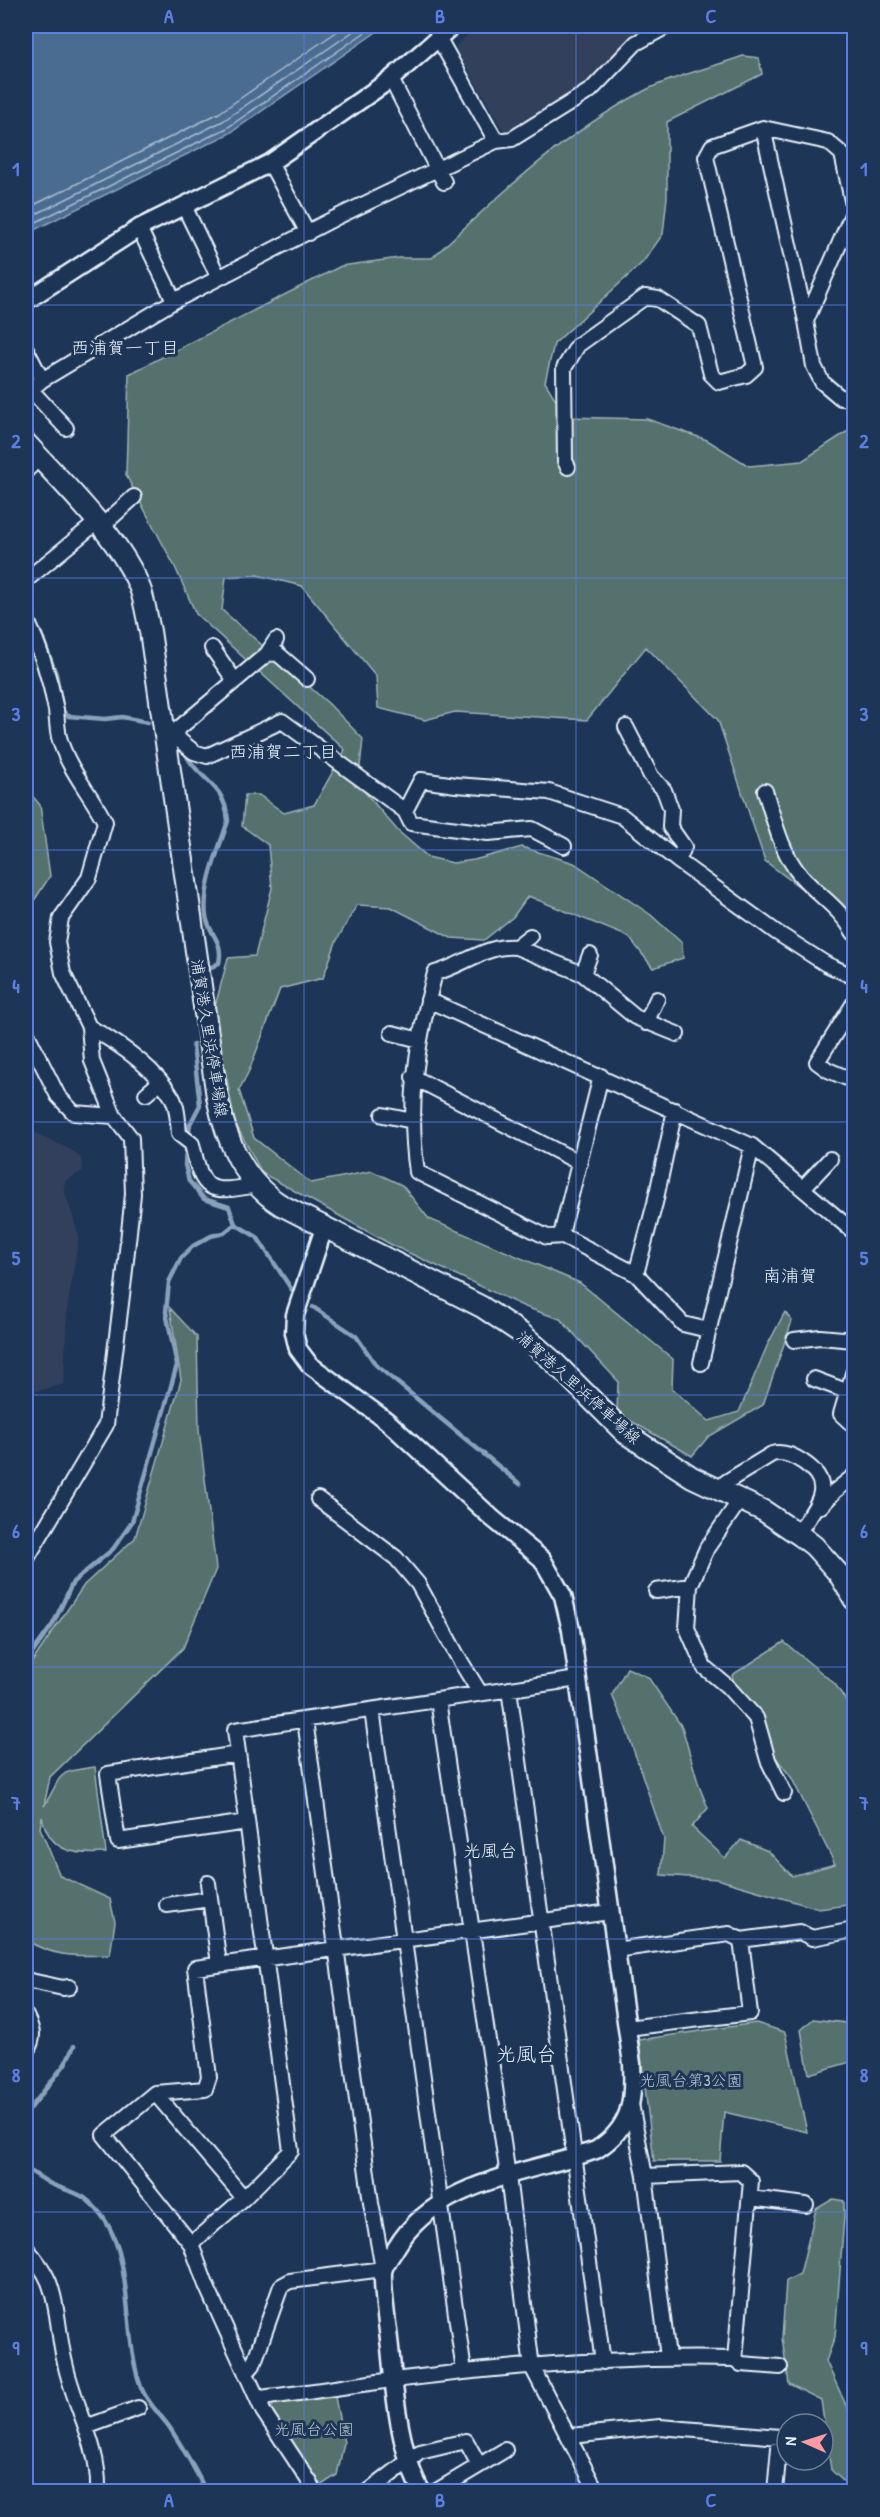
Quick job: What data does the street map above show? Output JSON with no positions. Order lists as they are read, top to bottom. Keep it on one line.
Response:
{"streets":{"main road":["浦賀港久里浜停車場線"]},"districts":["西浦賀一丁目","西浦賀二丁目","南浦賀","光風台","光風台"],"parks":["光風台第3公園","光風台公園"],"north":"left","grid":{"columns":["A","B","C"],"rows":["1","2","3","4","5","6","7","8","9"]}}
